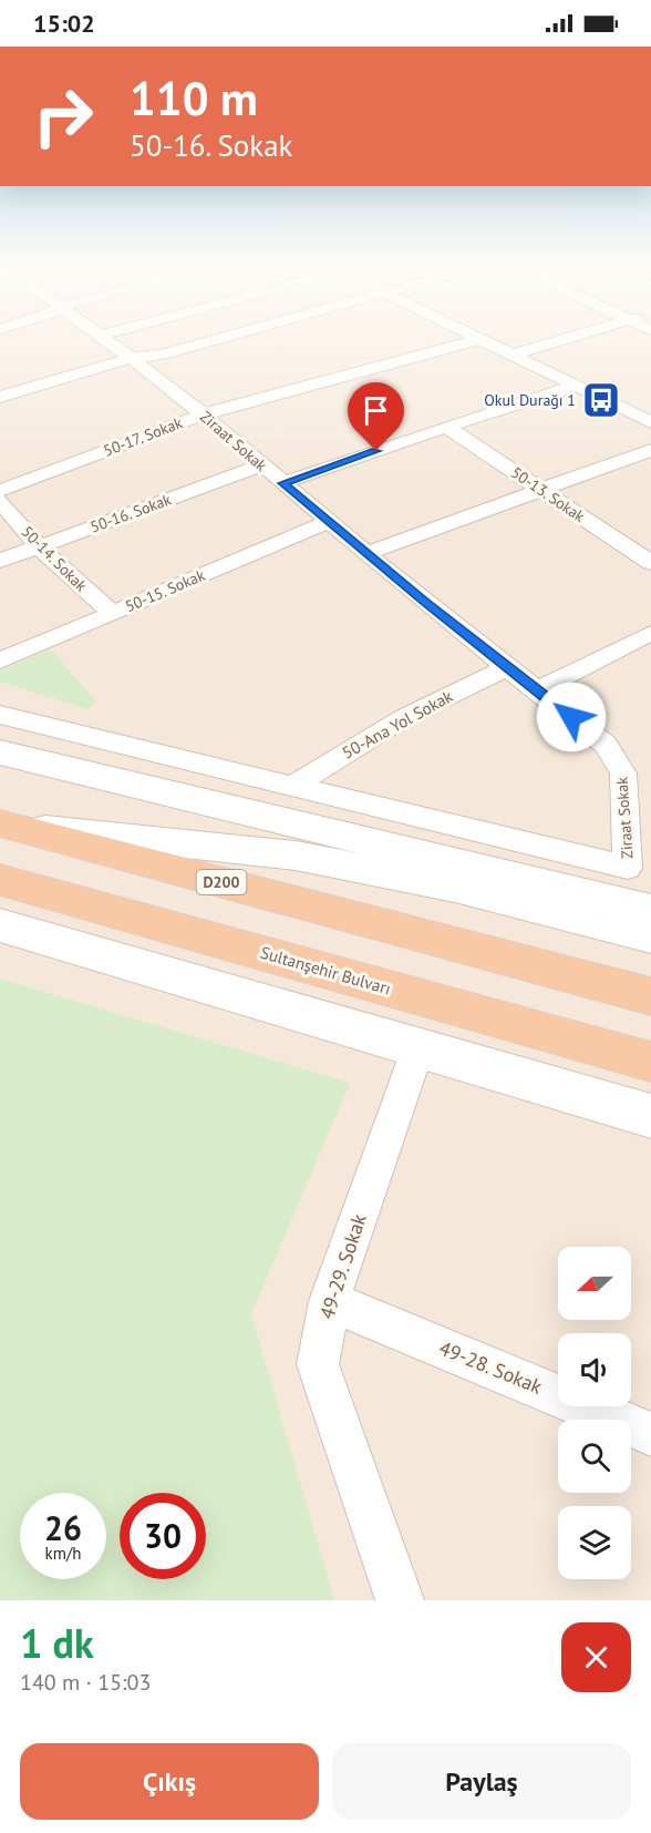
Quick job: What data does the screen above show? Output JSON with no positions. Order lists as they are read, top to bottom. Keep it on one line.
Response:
{"streets":{"highway":["D200","Sultanşehir Bulvarı"],"street":["50-17. Sokak","Ziraat Sokak","50-13. Sokak","50-16. Sokak","50-14. Sokak","50-15. Sokak","50-Ana Yol Sokak","49-29. Sokak","49-28. Sokak"]},"crossings":[["50-17. Sokak","Ziraat Sokak"],["Ziraat Sokak","50-16. Sokak"],["Ziraat Sokak","50-15. Sokak"],["Ziraat Sokak","50-Ana Yol Sokak"],["50-16. Sokak","50-14. Sokak"],["50-14. Sokak","50-15. Sokak"],["49-29. Sokak","49-28. Sokak"]],"places":{"bus stop":["Okul Durağı 1"]},"north":"left","page":{"status":"15:02","turn":["110 m","50-16. Sokak"],"speed":"26 km/h","limit":"30","heading":["1 dk","140 m · 15:03"],"buttons":["Çıkış","Paylaş"]}}
